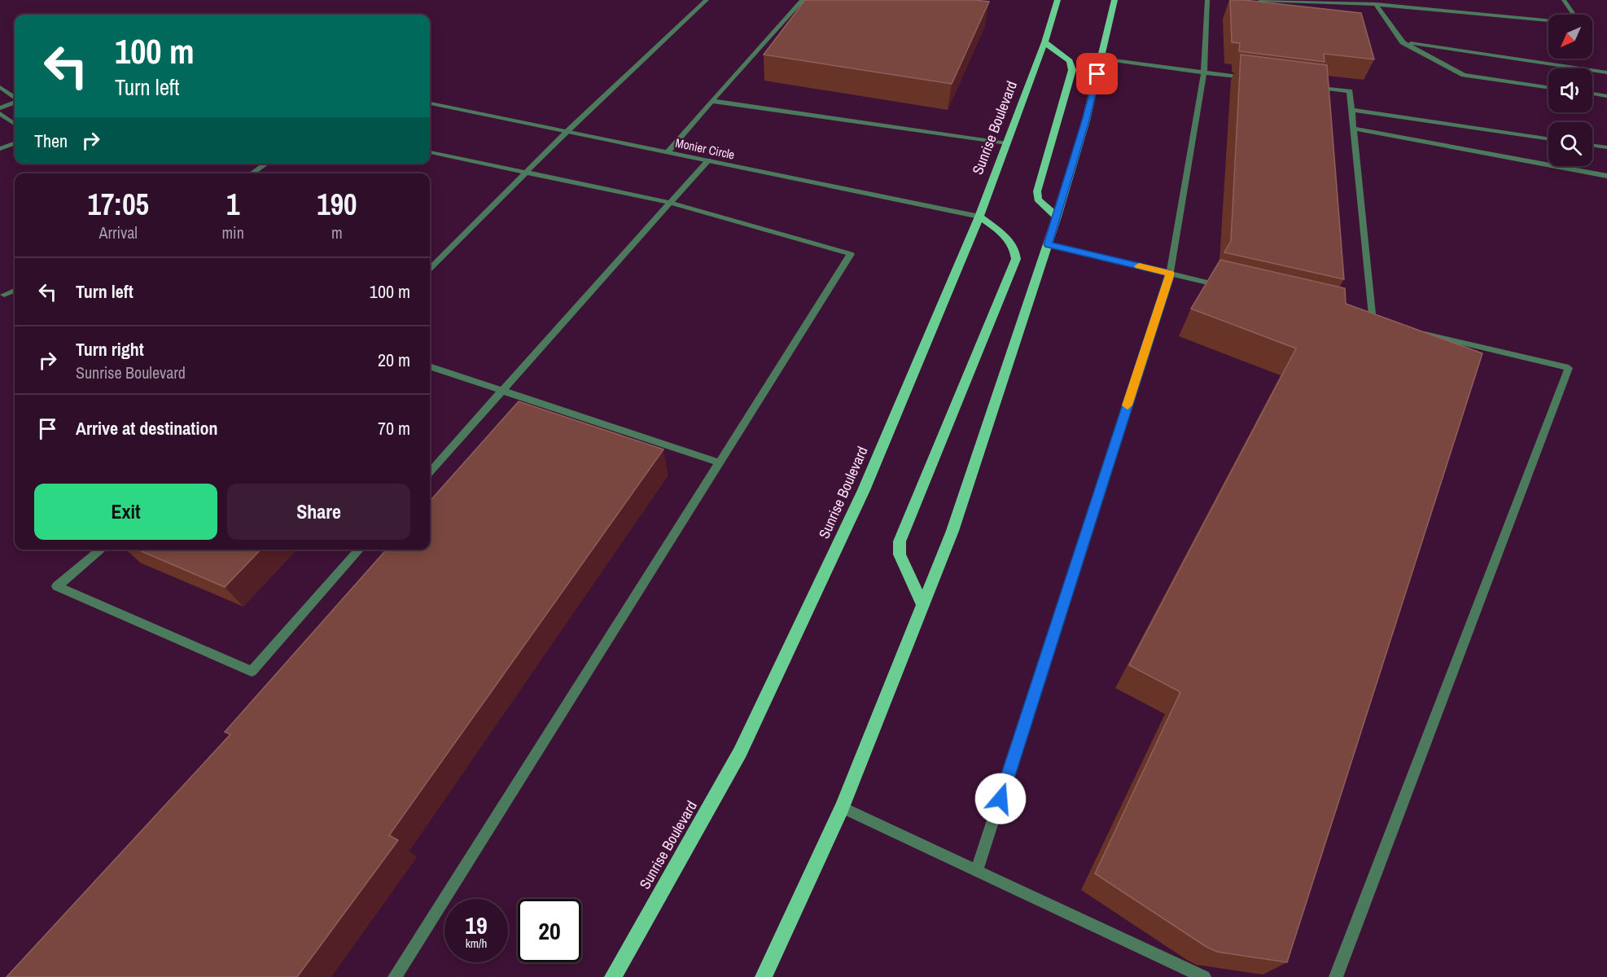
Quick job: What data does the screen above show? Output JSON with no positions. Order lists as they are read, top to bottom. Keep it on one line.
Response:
{"streets":{"main road":["Sunrise Boulevard"],"street":["Monier Circle"]},"crossings":[["Sunrise Boulevard","Monier Circle"]],"north":"bottom left","page":{"turn":["100 m","Turn left"],"then":"Then","eta":["17:05","Arrival","1","min","190","m"],"list":[{"name":"Turn left","value":"100 m"},{"name":"Turn right","note":"Sunrise Boulevard","value":"20 m"},{"name":"Arrive at destination","value":"70 m"}],"buttons":["Exit","Share"],"speed":"19 km/h","limit":"20"}}
